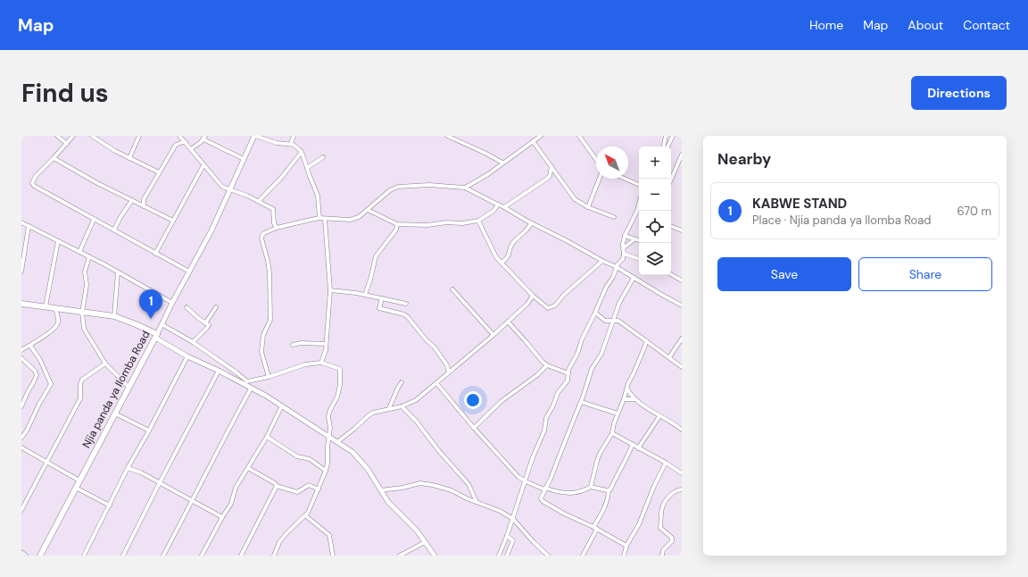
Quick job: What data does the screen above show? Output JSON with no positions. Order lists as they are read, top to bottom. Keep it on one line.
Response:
{"streets":{"main road":["Njia panda ya Ilomba Road"]},"north":"top left","page":{"header":"Map","nav":["Home","Map","About","Contact"],"buttons":["Directions",["Save","Share"]],"title":"Find us","heading":"Nearby","map_buttons":["+","−"],"list":[{"mark":"1","name":"KABWE STAND","note":"Place · Njia panda ya Ilomba Road","value":"670 m"}],"pins":"1"}}
